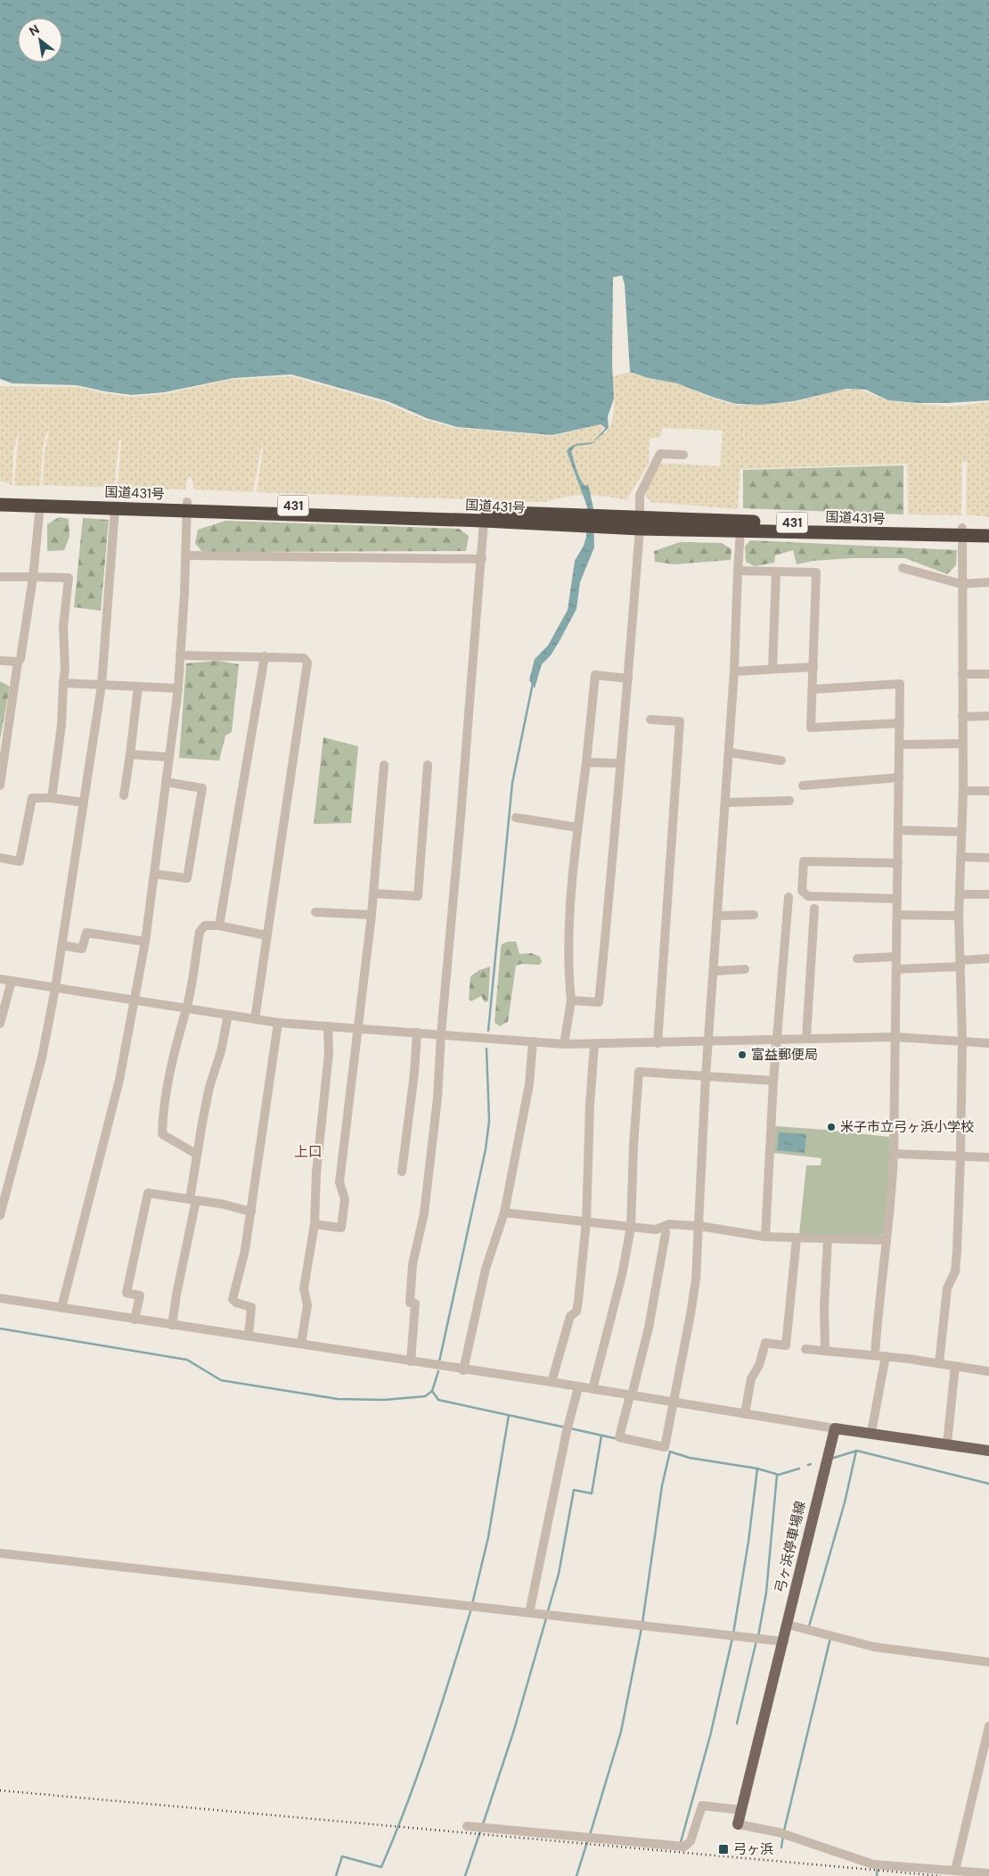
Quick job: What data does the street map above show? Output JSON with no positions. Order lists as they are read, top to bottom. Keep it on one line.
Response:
{"streets":{"highway":["国道431号","431"],"main road":["弓ヶ浜停車場線"]},"districts":["上口"],"places":{"other":["富益郵便局","米子市立弓ヶ浜小学校"],"transit":["弓ヶ浜"]},"north":"top left"}
